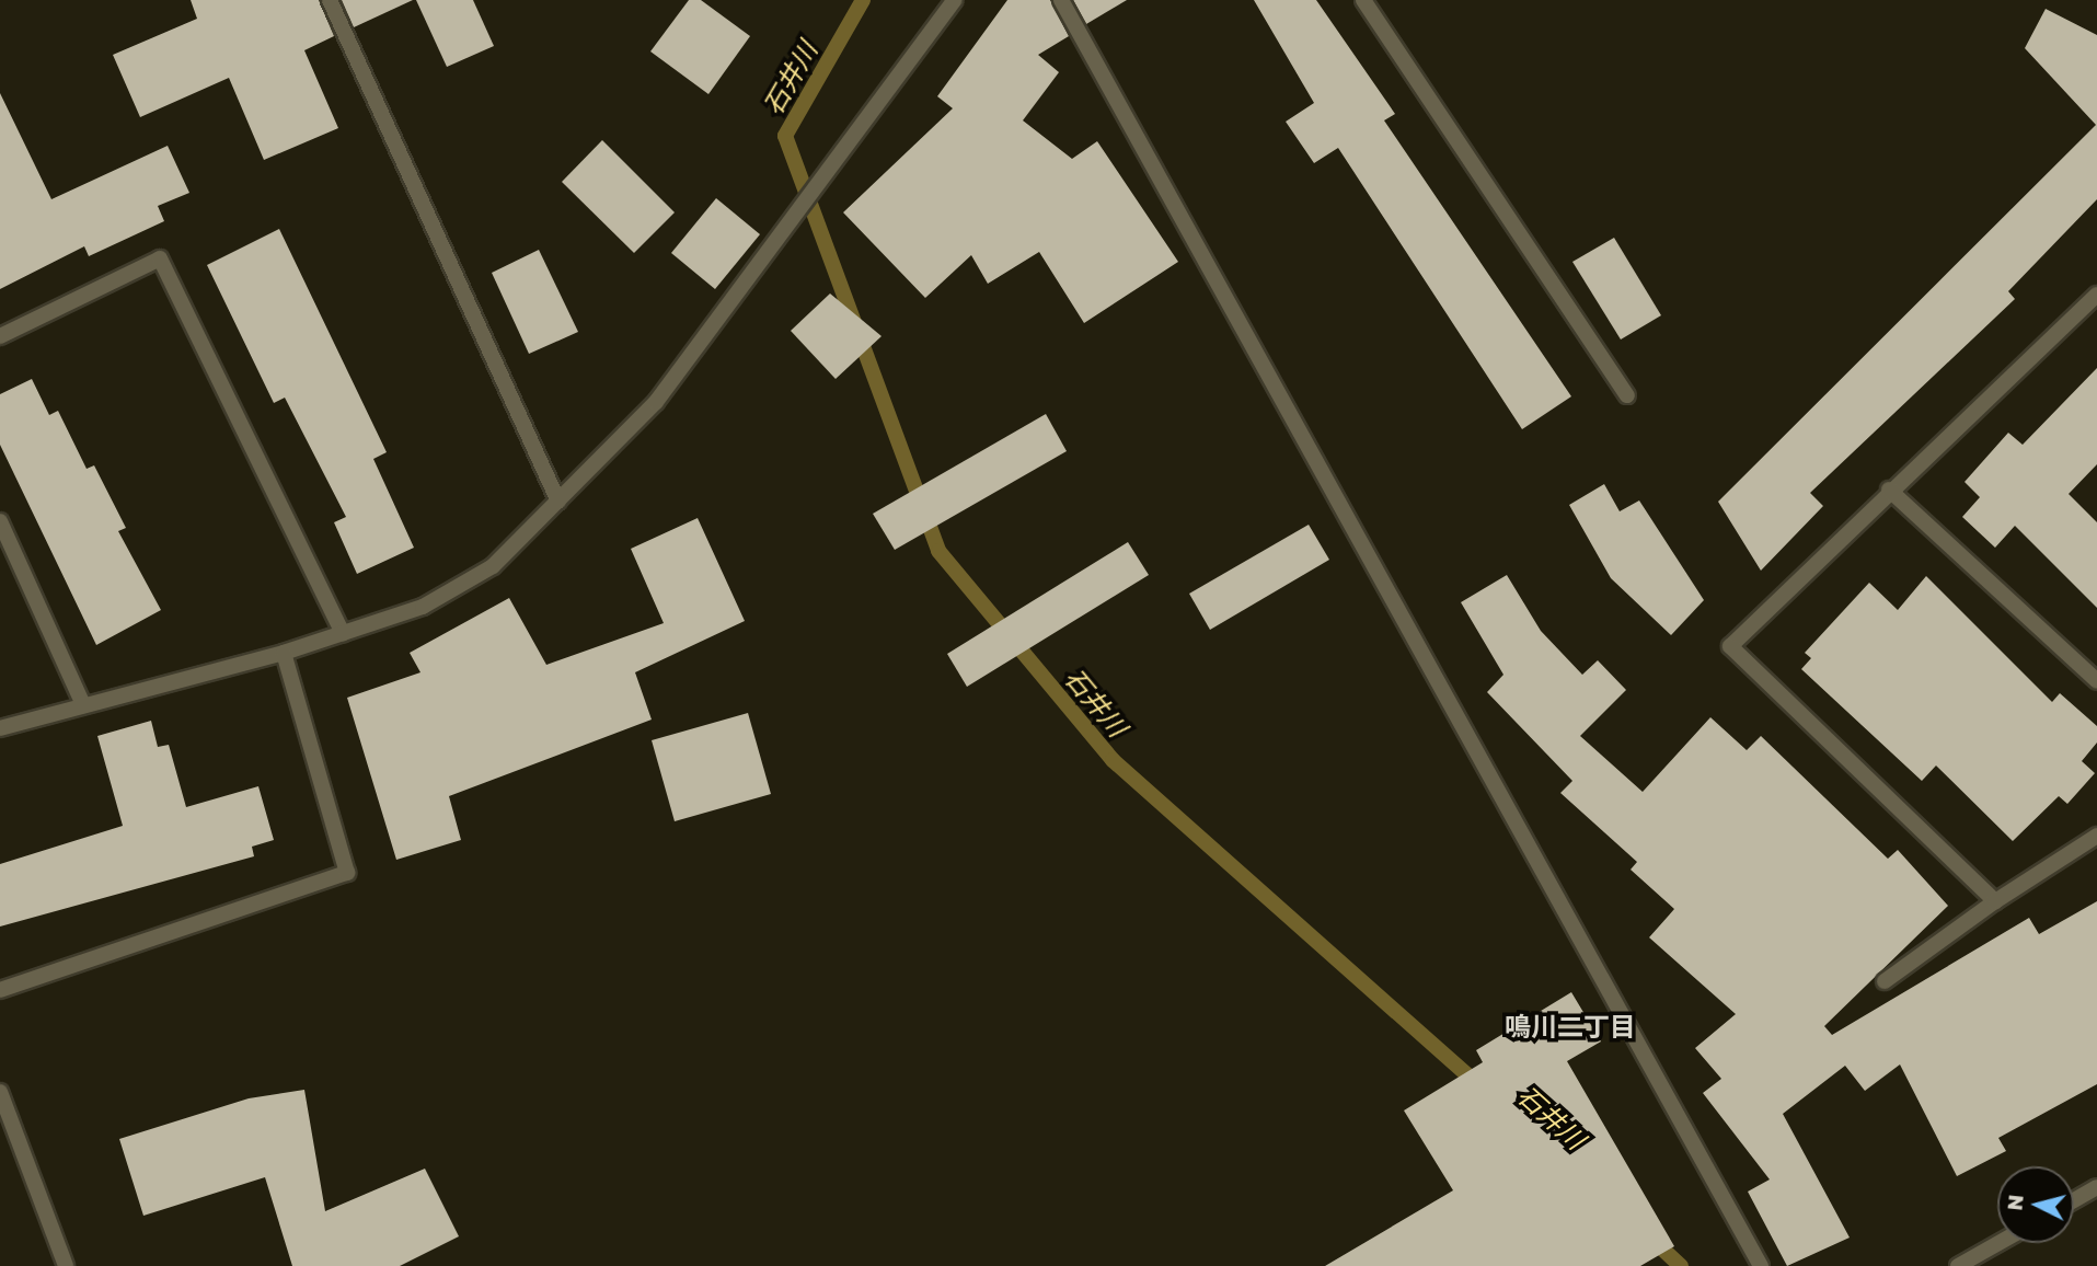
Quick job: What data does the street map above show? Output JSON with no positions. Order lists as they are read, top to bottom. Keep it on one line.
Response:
{"districts":["鳴川二丁目"],"water":["石井川"],"north":"left"}
